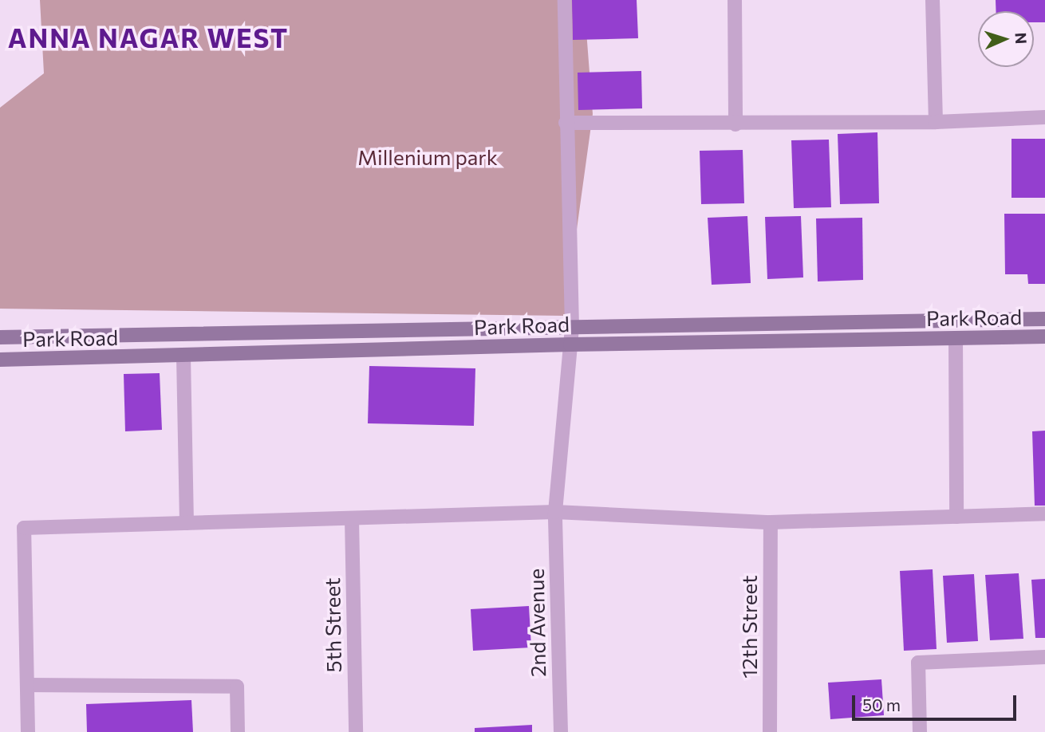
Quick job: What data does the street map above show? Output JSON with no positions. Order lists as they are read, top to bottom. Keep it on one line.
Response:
{"streets":{"street":["Park Road","2nd Avenue","5th Street","12th Street"]},"crossings":[["Park Road","2nd Avenue"]],"districts":["ANNA NAGAR WEST"],"parks":["Millenium park"],"scale_bar":"50 m","north":"right"}
